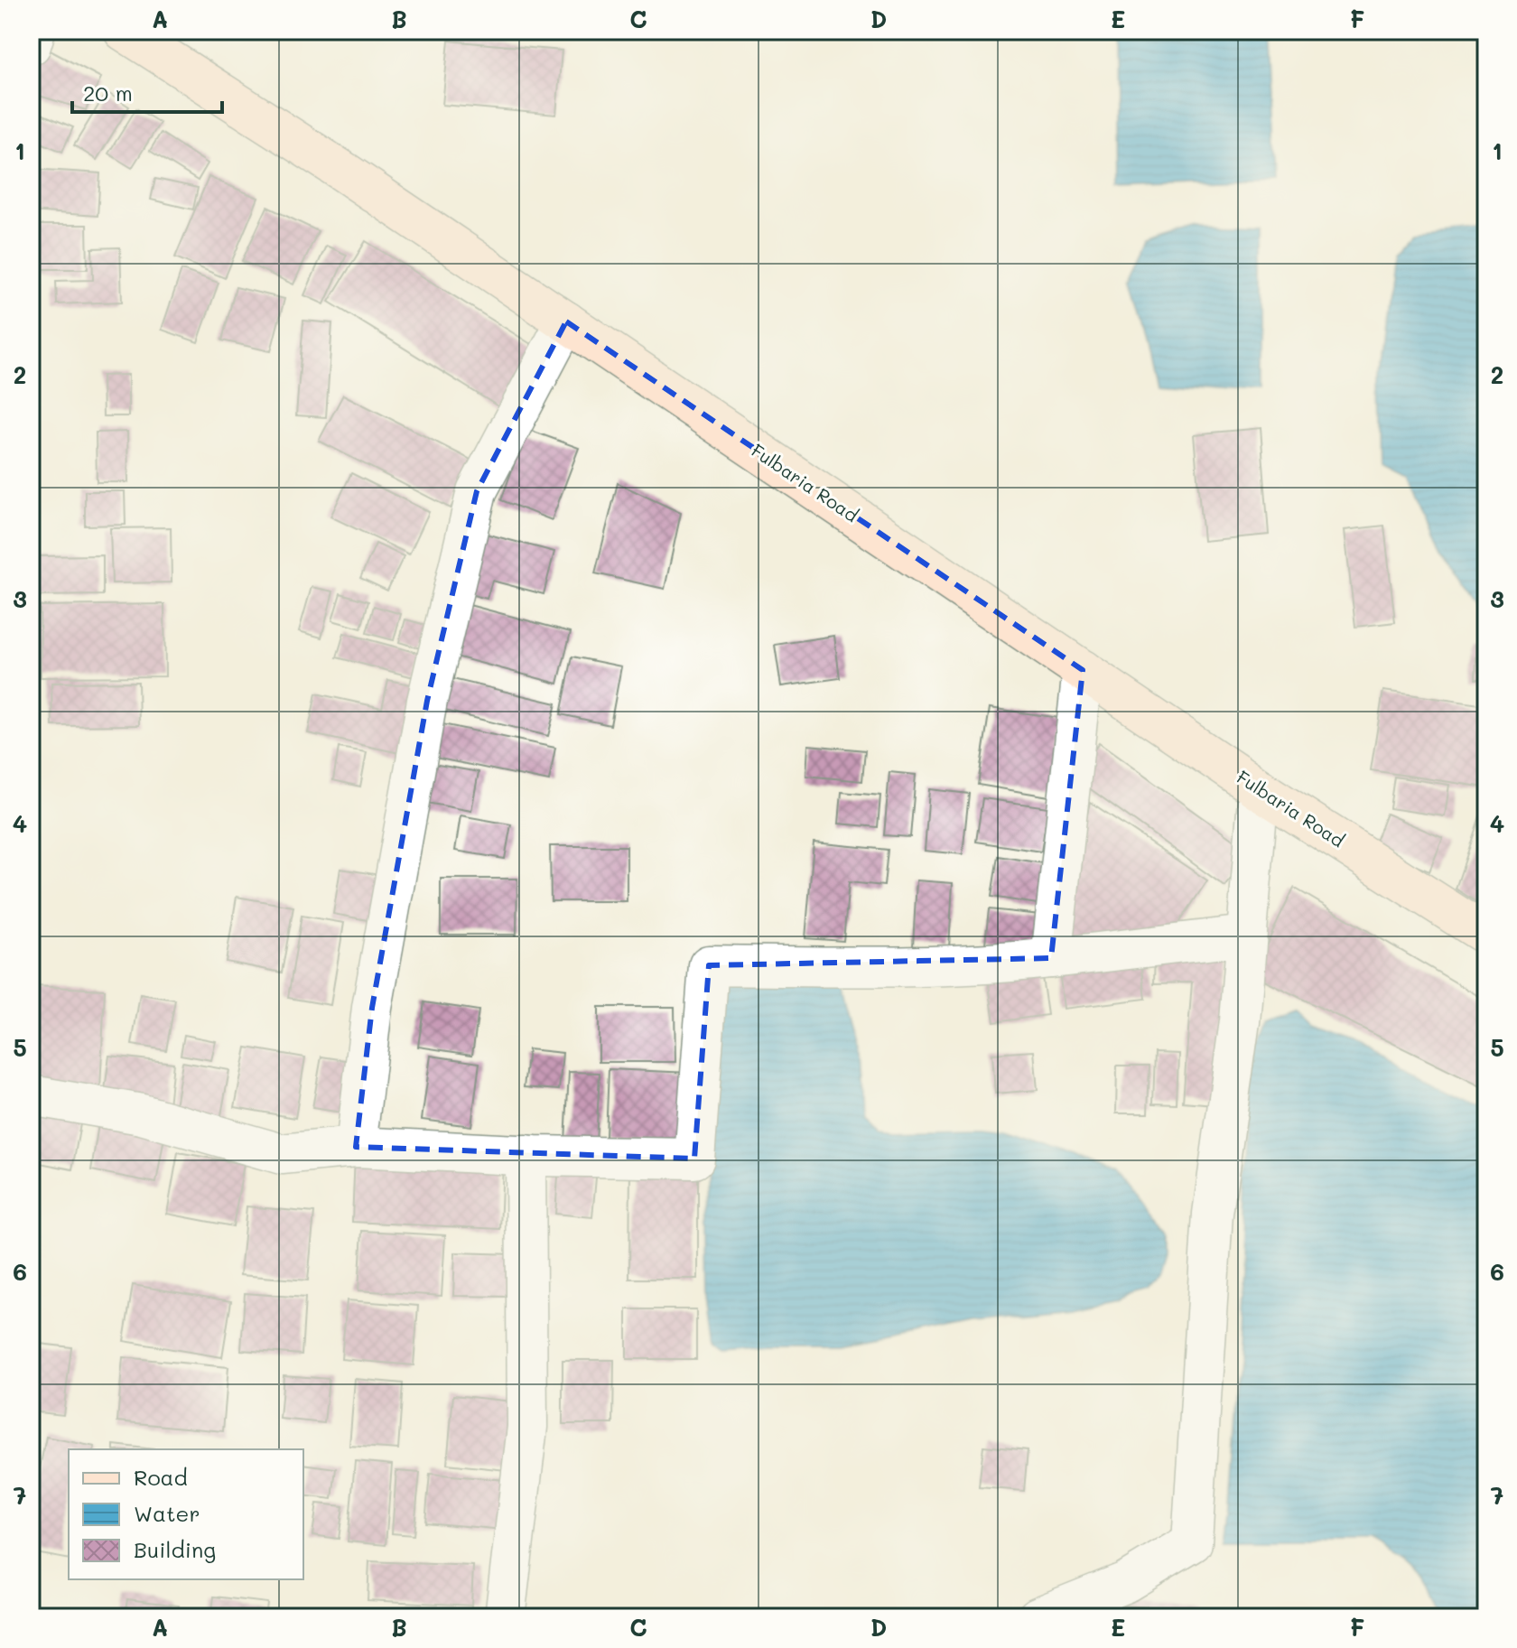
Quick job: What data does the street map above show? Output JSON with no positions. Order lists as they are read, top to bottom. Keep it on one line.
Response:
{"streets":{"main road":["Fulbaria Road"]},"legend":["Road","Water","Building"],"scale_bar":"20 m","grid":{"columns":["A","B","C","D","E","F"],"rows":["1","2","3","4","5","6","7"]}}
